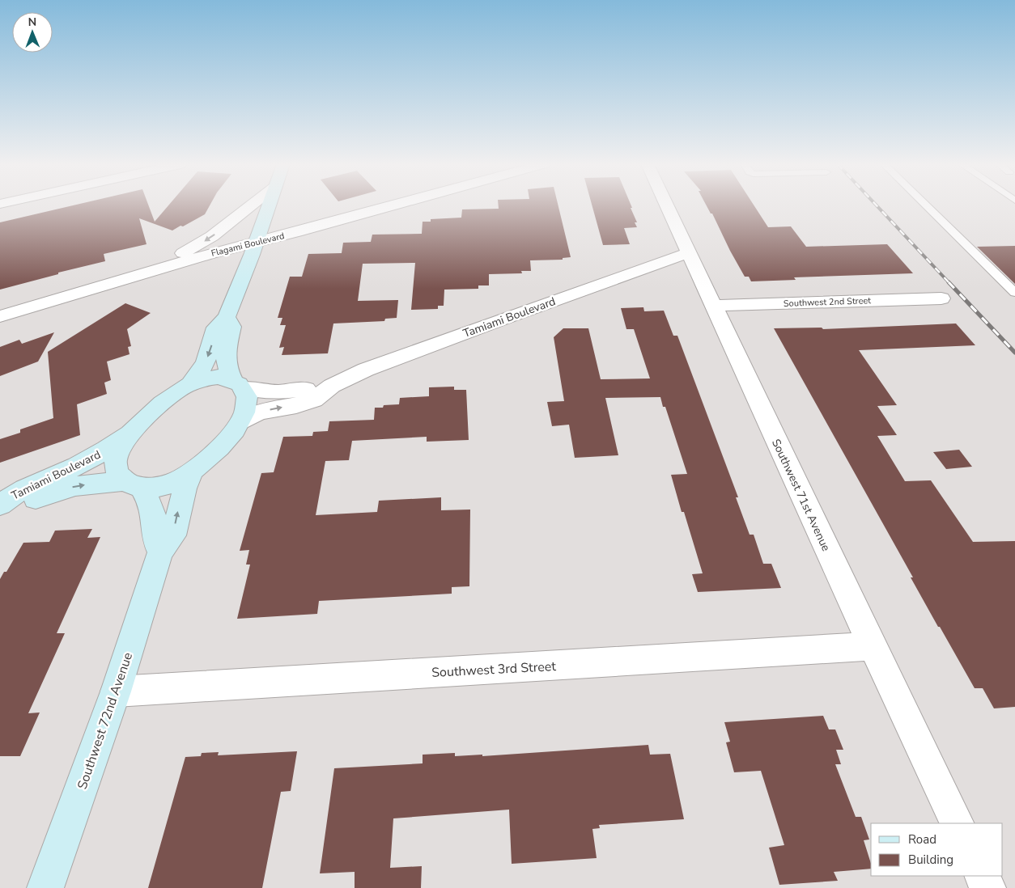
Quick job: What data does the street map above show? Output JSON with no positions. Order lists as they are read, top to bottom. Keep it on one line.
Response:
{"streets":{"street":["Flagami Boulevard","Southwest 2nd Street","Tamiami Boulevard","Southwest 71st Avenue","Southwest 3rd Street","Southwest 72nd Avenue"]},"crossings":[["Southwest 2nd Street","Southwest 71st Avenue"],["Tamiami Boulevard","Southwest 71st Avenue"],["Tamiami Boulevard","Southwest 72nd Avenue"],["Southwest 71st Avenue","Southwest 3rd Street"],["Southwest 3rd Street","Southwest 72nd Avenue"]],"legend":["Road","Building"],"north":"top"}
